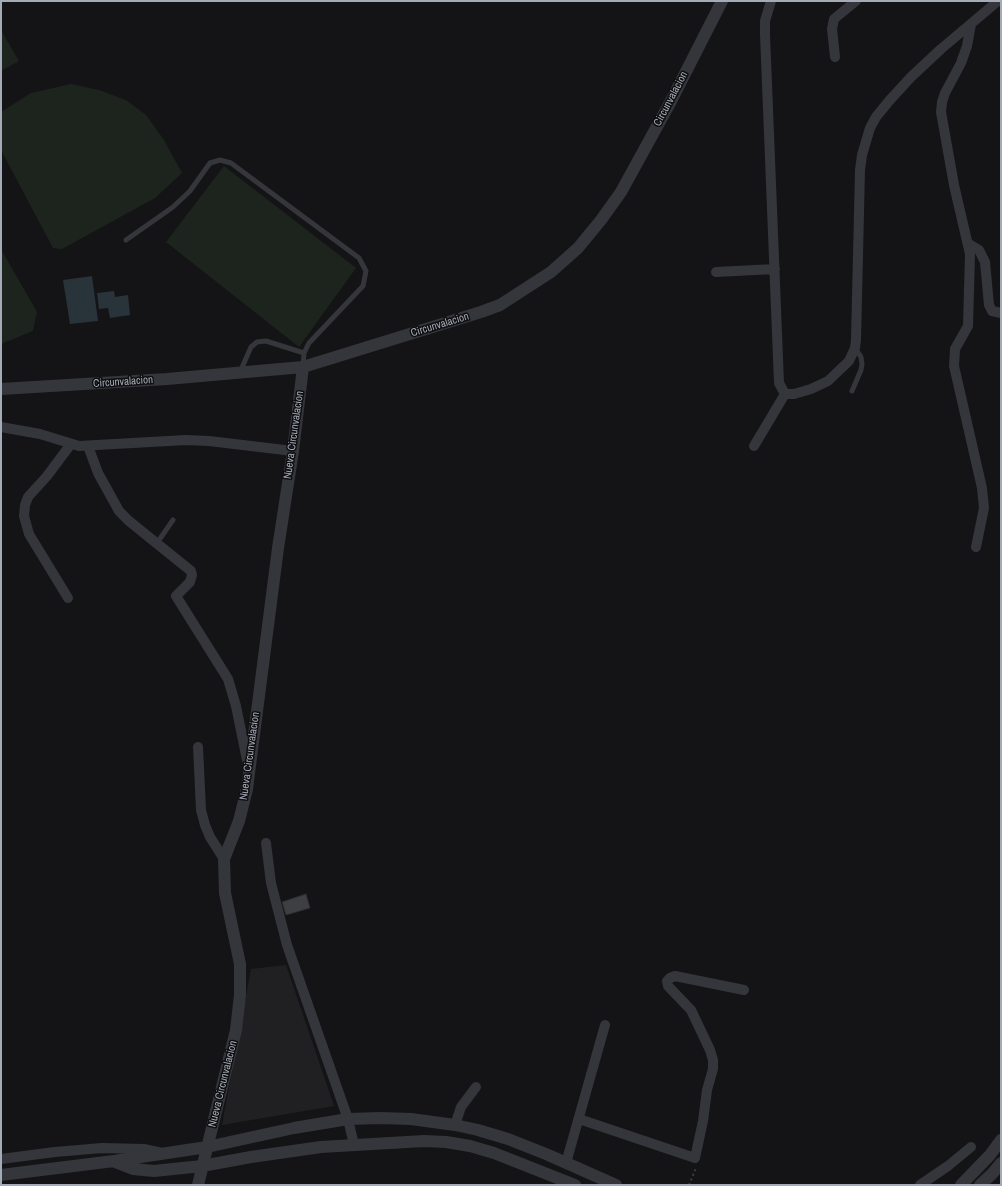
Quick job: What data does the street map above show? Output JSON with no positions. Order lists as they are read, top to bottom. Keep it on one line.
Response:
{"streets":{"street":["Circunvalacion","Nueva Circunvalacion"]},"crossings":[["Circunvalacion","Nueva Circunvalacion"]]}
